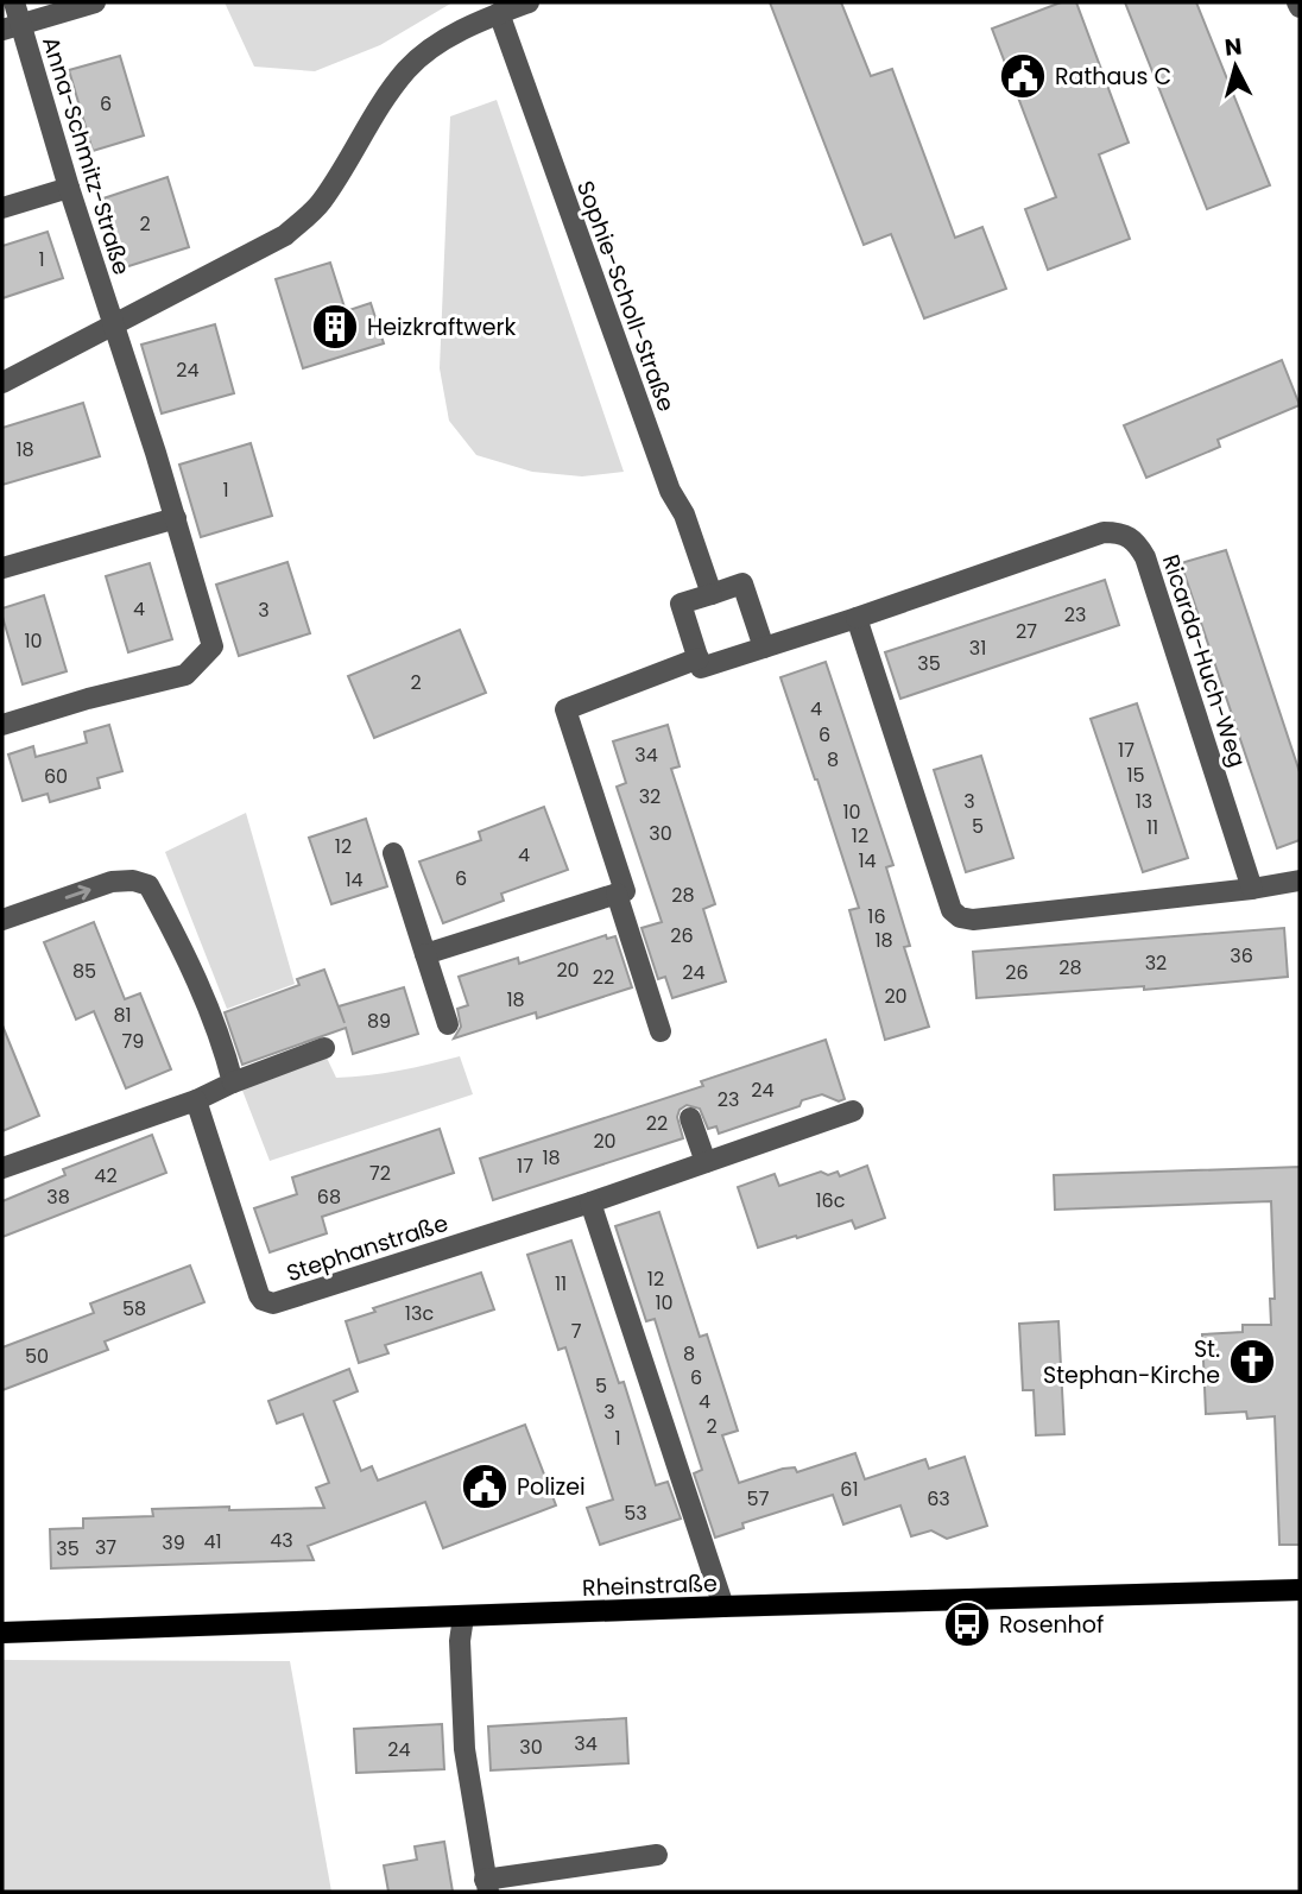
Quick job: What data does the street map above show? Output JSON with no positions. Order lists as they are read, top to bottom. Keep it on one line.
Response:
{"streets":{"main road":["Rheinstraße"],"street":["Anna-Schmitz-Straße","Sophie-Scholl-Straße","Ricarda-Huch-Weg","Stephanstraße"]},"places":{"public building":["Rathaus C","Polizei"],"building":["Heizkraftwerk"],"church":["St. Stephan-Kirche"],"bus stop":["Rosenhof"]},"house_numbers":["6","2","1","24","18","1","4","3","23","27","10","31","35","2","4","6","17","34","8","15","60","32","3","13","10","5","11","30","12","12","4","14","6","14","28","16","26","18","36","32","28","20","85","24","26","22","20","18","81","89","79","24","23","22","20","18","17","72","42","38","68","16c","12","11","10","58","13c","7","8","50","6","5","4","3","2","1","61","57","63","53","43","41","39","37","35","34","30","24"],"north":"top"}
